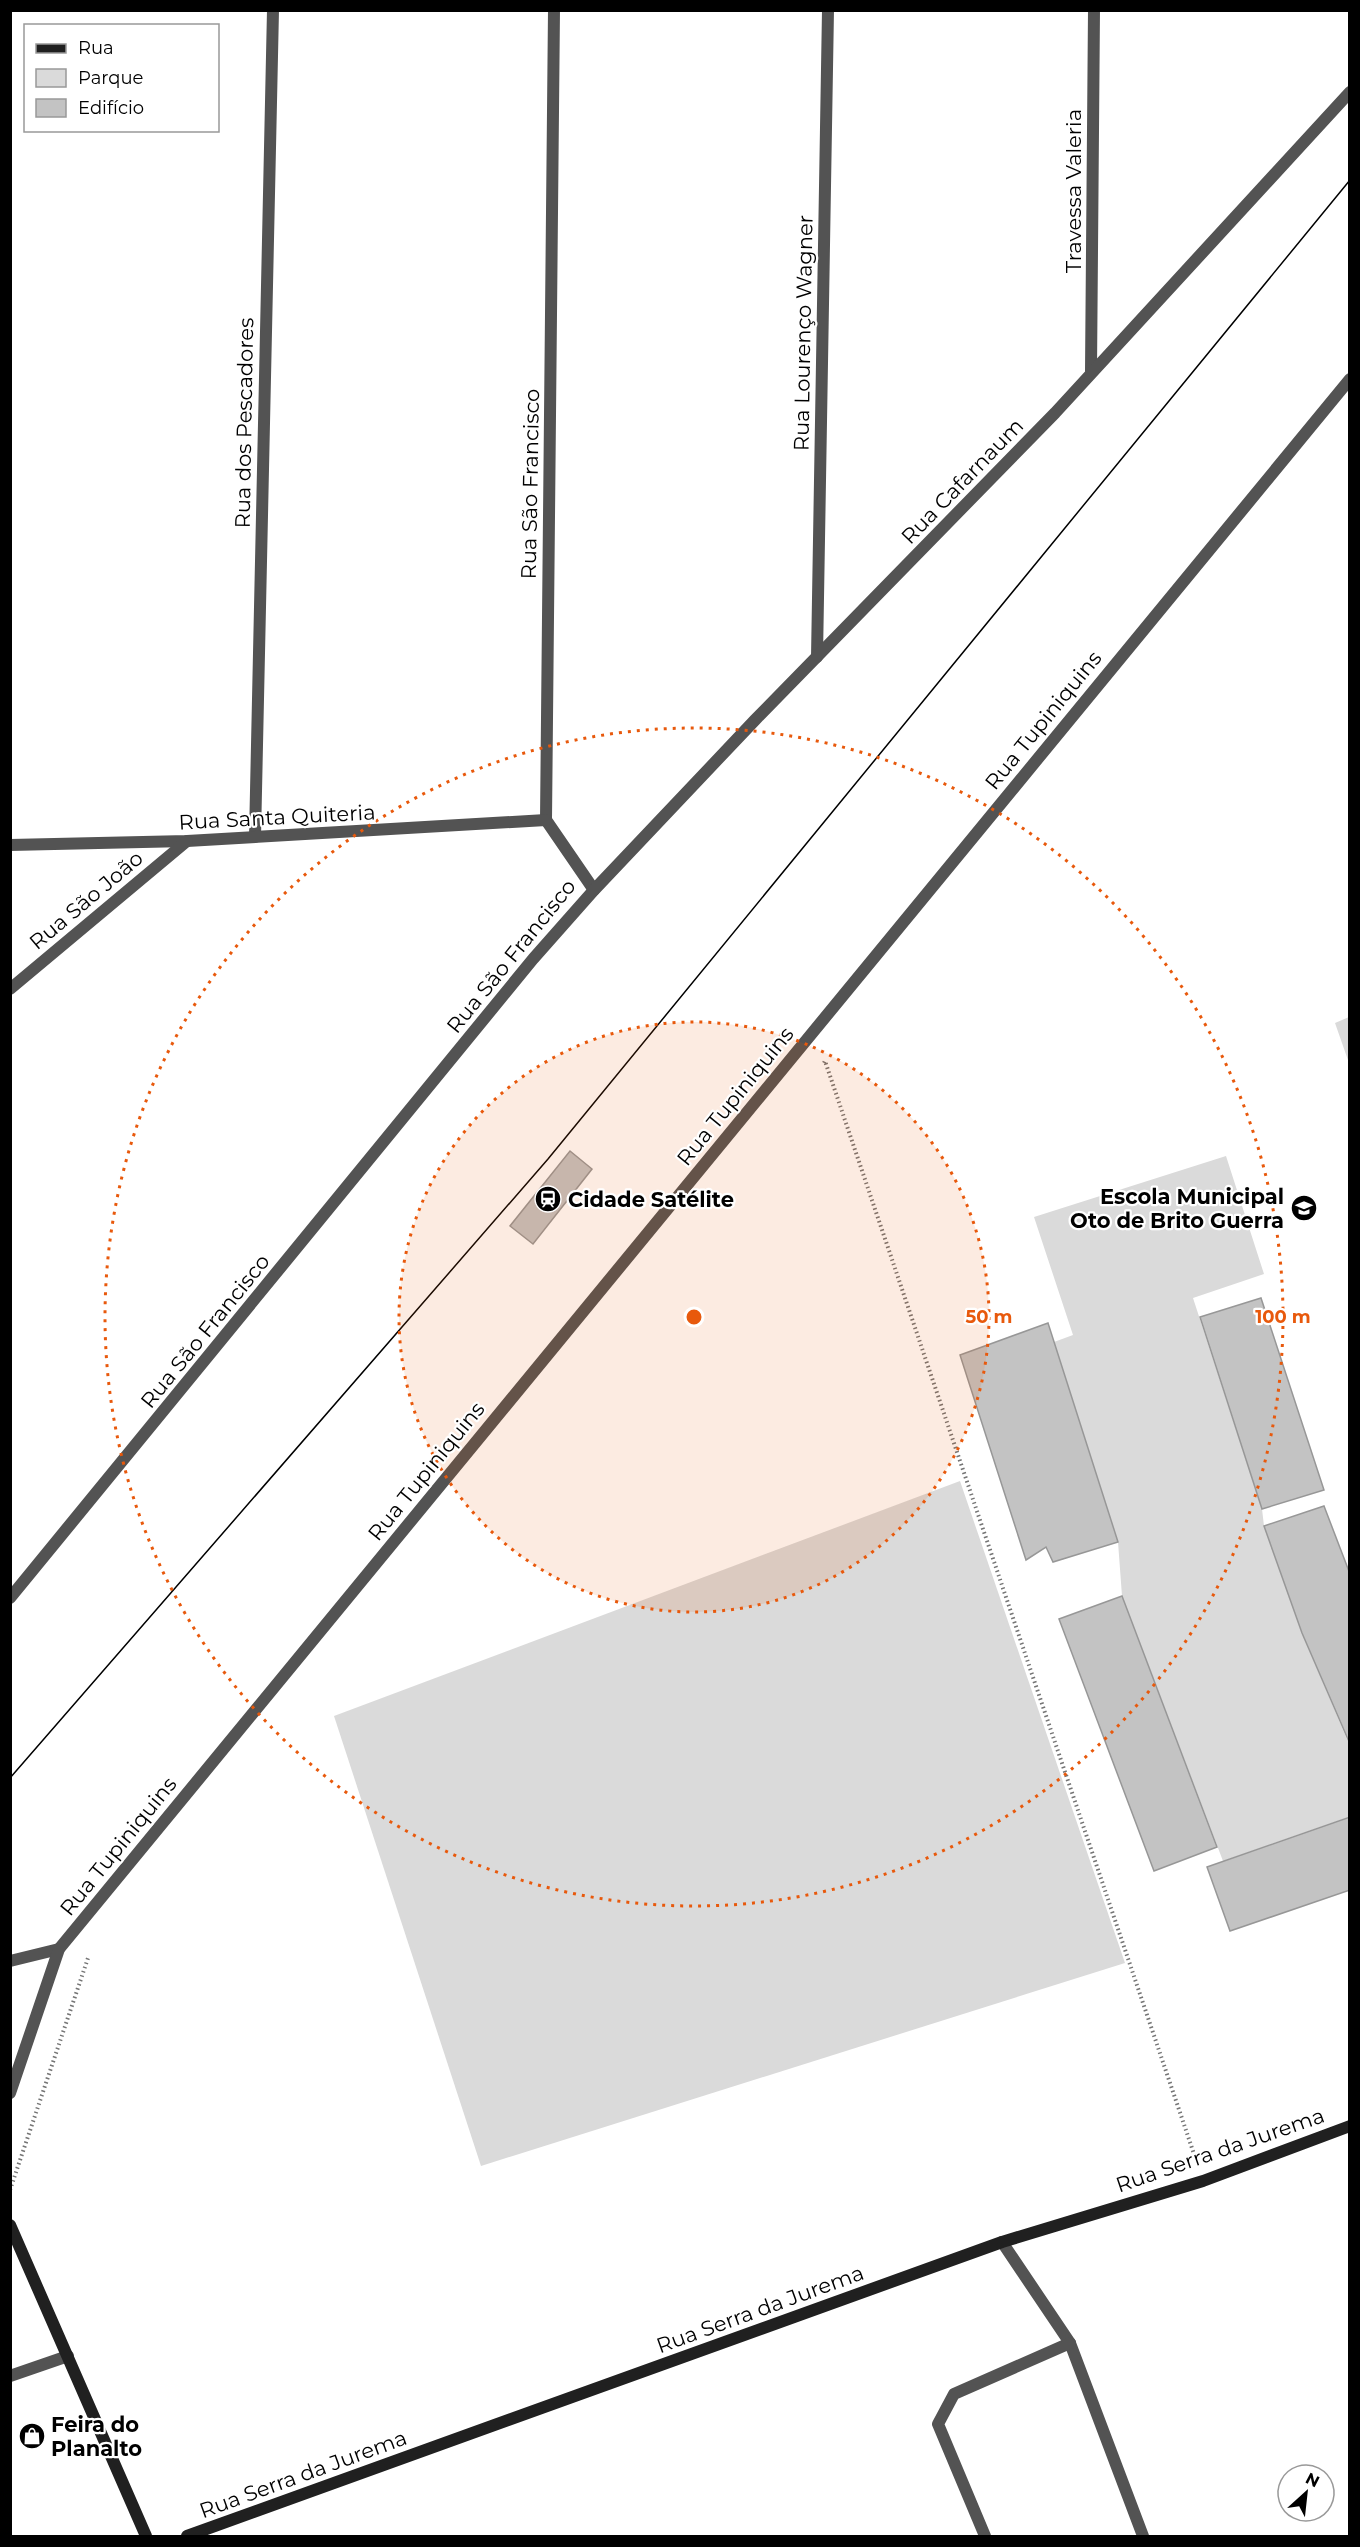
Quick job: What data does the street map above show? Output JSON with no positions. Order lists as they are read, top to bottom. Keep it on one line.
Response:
{"streets":{"main road":["Rua Serra da Jurema"],"street":["Travessa Valeria","Rua Lourenço Wagner","Rua dos Pescadores","Rua Cafarnaum","Rua São Francisco","Rua Tupiniquins","Rua Santa Quiteria","Rua São João"]},"crossings":[["Travessa Valeria","Rua Cafarnaum"],["Rua Lourenço Wagner","Rua Cafarnaum"],["Rua dos Pescadores","Rua Santa Quiteria"],["Rua Cafarnaum","Rua São Francisco"],["Rua São Francisco","Rua Santa Quiteria"],["Rua Santa Quiteria","Rua São João"]],"places":{"station":["Cidade Satélite"],"school or university":["Escola Municipal Oto de Brito Guerra"],"shop":["Feira do Planalto"]},"legend":["Rua","Parque","Edifício"],"north":"top right","rings":["50 m","100 m"]}
